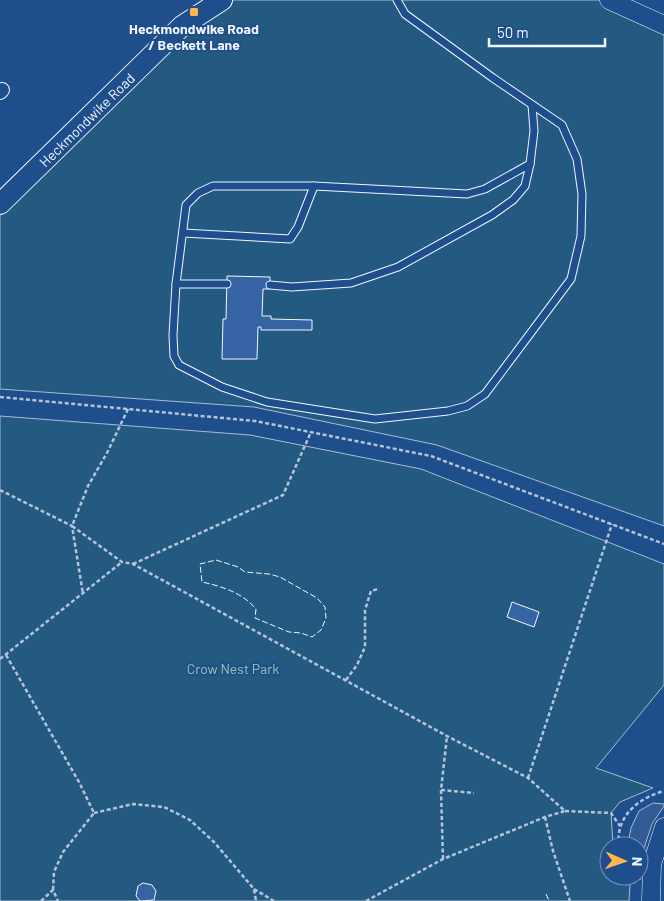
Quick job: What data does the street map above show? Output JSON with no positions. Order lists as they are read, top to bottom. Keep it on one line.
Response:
{"streets":{"main road":["Heckmondwike Road"]},"parks":["Crow Nest Park"],"places":{"transit":["Heckmondwike Road / Beckett Lane"]},"scale_bar":"50 m","north":"right"}
